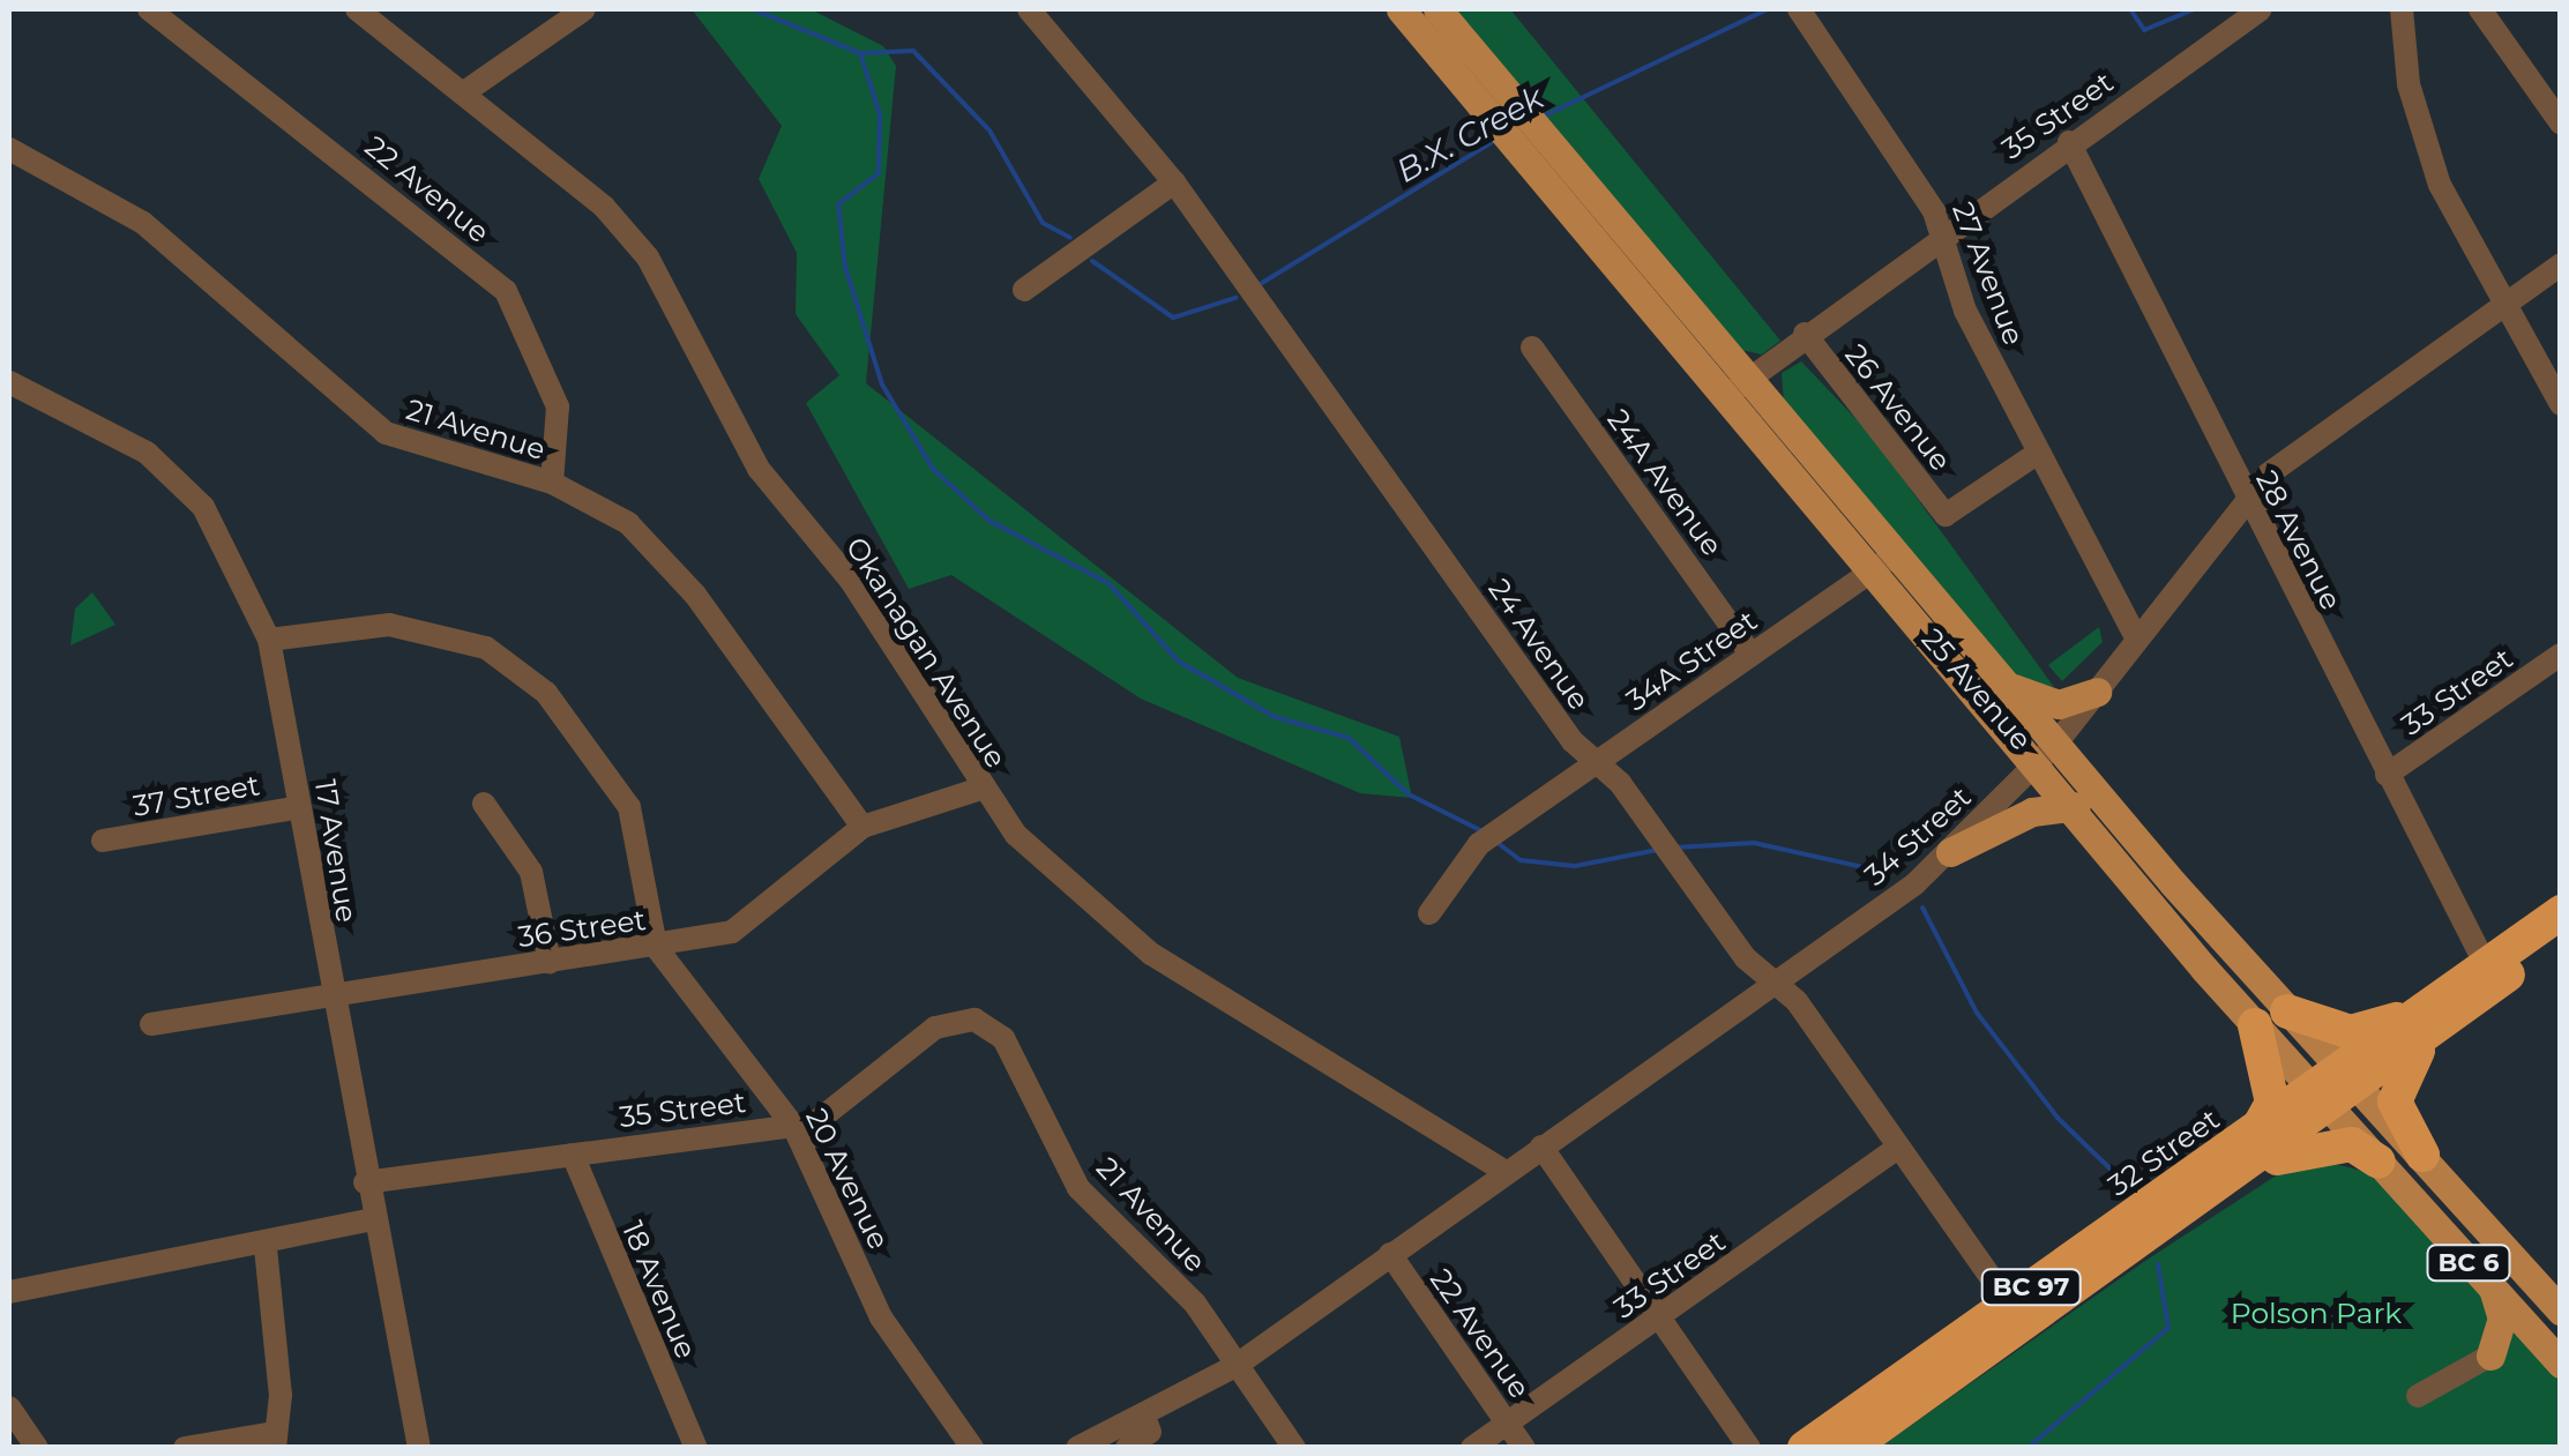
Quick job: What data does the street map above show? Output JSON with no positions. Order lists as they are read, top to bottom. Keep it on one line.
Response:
{"streets":{"highway":["32 Street","BC 97"],"main road":["25 Avenue","BC 6"],"street":["35 Street","22 Avenue","27 Avenue","26 Avenue","21 Avenue","24A Avenue","28 Avenue","24 Avenue","Okanagan Avenue","34A Street","33 Street","37 Street","34 Street","17 Avenue","36 Street","20 Avenue","18 Avenue"]},"crossings":[["35 Street","27 Avenue"],["35 Street","26 Avenue"],["35 Street","21 Avenue"],["35 Street","28 Avenue"],["35 Street","25 Avenue"],["35 Street","17 Avenue"],["35 Street","20 Avenue"],["35 Street","18 Avenue"],["22 Avenue","21 Avenue"],["22 Avenue","33 Street"],["22 Avenue","34 Street"],["27 Avenue","26 Avenue"],["27 Avenue","34 Street"],["21 Avenue","34 Street"],["21 Avenue","36 Street"],["24A Avenue","34A Street"],["28 Avenue","33 Street"],["28 Avenue","34 Street"],["28 Avenue","32 Street"],["24 Avenue","34A Street"],["24 Avenue","33 Street"],["24 Avenue","34 Street"],["24 Avenue","32 Street"],["Okanagan Avenue","34 Street"],["Okanagan Avenue","36 Street"],["34A Street","25 Avenue"],["25 Avenue","34 Street"],["25 Avenue","32 Street"],["37 Street","17 Avenue"],["17 Avenue","36 Street"],["36 Street","20 Avenue"]],"water":["B.X. Creek"],"parks":["Polson Park"]}
